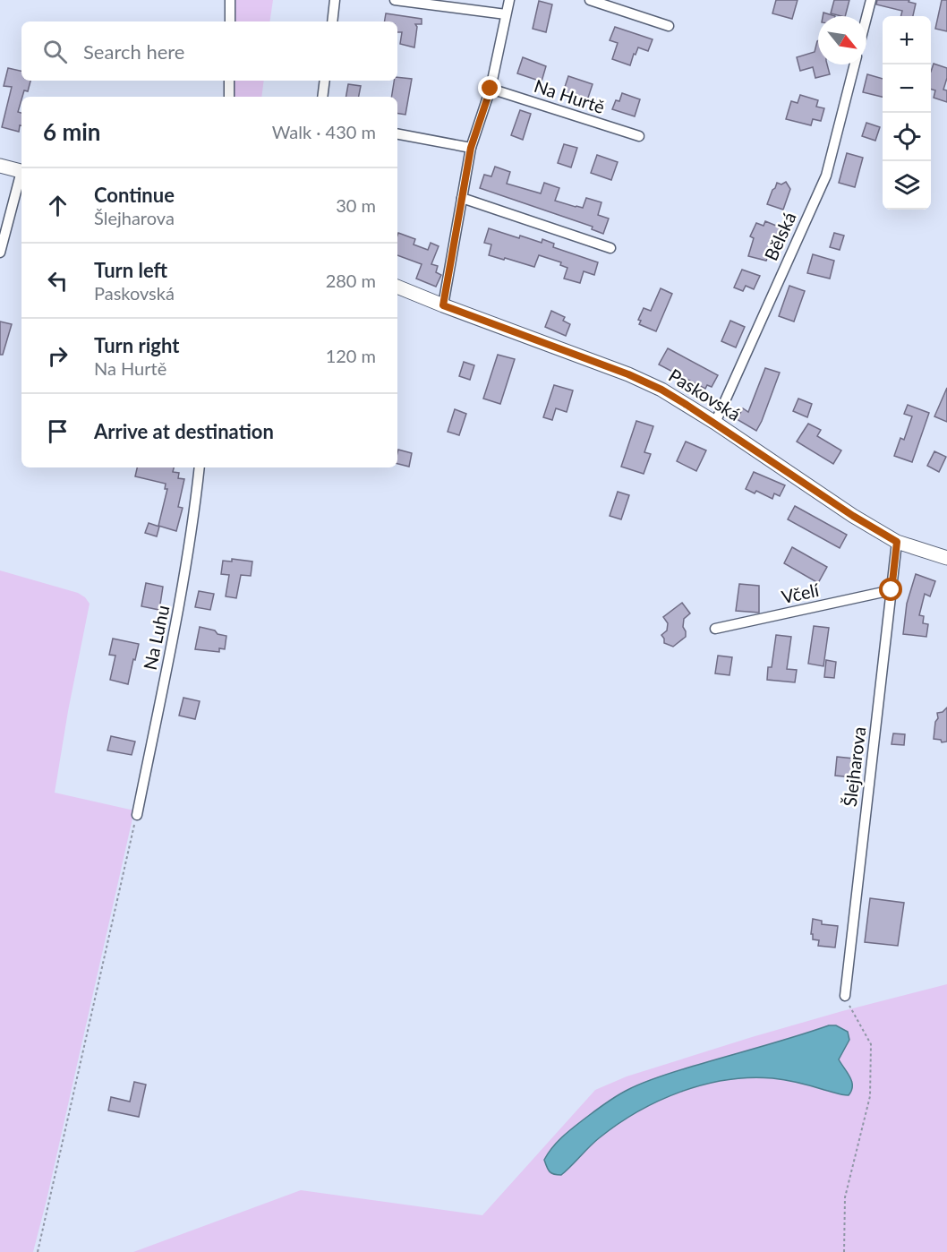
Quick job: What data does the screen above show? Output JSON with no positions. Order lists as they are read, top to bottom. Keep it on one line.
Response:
{"streets":{"street":["Na Hurtě","Bělská","Paskovská","Včelí","Na Luhu","Šlejharova"]},"crossings":[["Bělská","Paskovská"],["Paskovská","Šlejharova"],["Včelí","Šlejharova"]],"north":"bottom right","page":{"map_buttons":["+","−"],"search":"Search here","heading":["6 min","Walk · 430 m"],"list":[["Continue","Šlejharova","30 m"],["Turn left","Paskovská","280 m"],["Turn right","Na Hurtě","120 m"],"Arrive at destination"]}}
